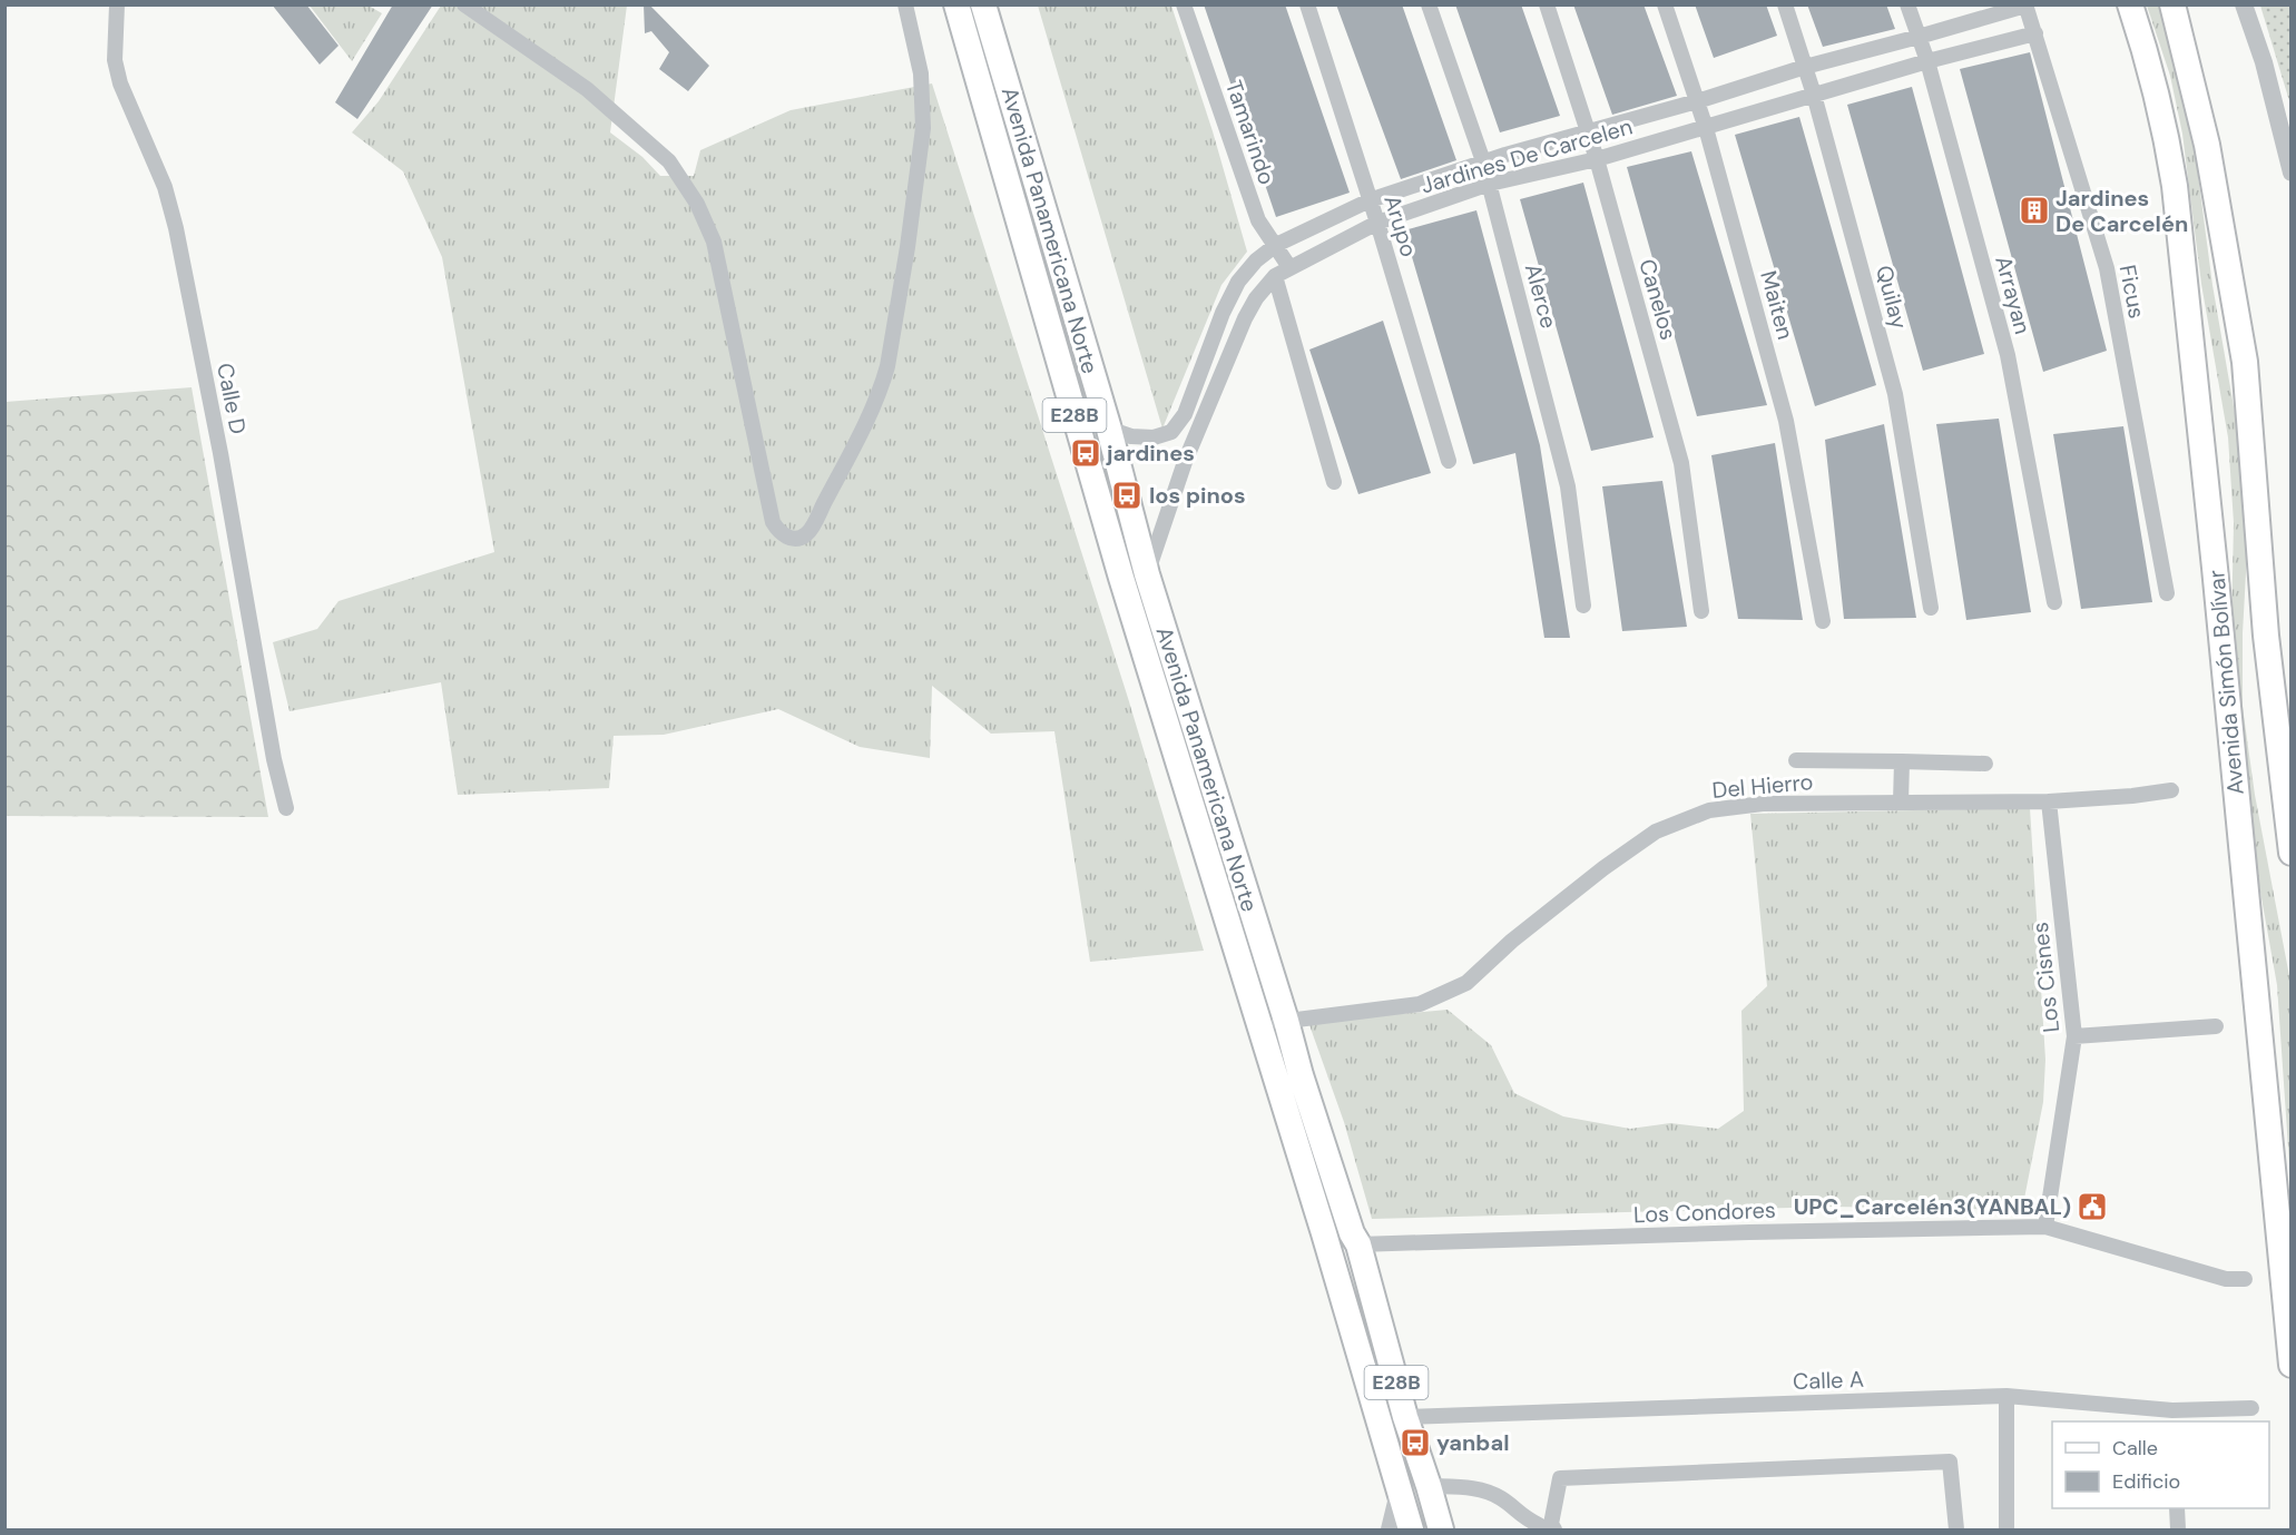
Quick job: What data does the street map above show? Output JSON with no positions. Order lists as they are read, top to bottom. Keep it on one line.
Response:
{"streets":{"main road":["Avenida Panamericana Norte","E28B","Avenida Simón Bolívar"],"street":["Tamarindo","Jardines De Carcelen","Arupo","Ficus","Arrayan","Alerce","Quilay","Canelos","Maiten","Calle D","Del Hierro","Los Cisnes","Los Condores","Calle A"]},"crossings":[["Tamarindo","Jardines De Carcelen"],["Jardines De Carcelen","Arupo"],["Jardines De Carcelen","Avenida Panamericana Norte"],["Jardines De Carcelen","Ficus"],["Jardines De Carcelen","Arrayan"],["Jardines De Carcelen","Alerce"],["Jardines De Carcelen","Quilay"],["Jardines De Carcelen","Canelos"],["Jardines De Carcelen","Maiten"],["Avenida Panamericana Norte","Del Hierro"],["Avenida Panamericana Norte","Los Condores"],["Avenida Panamericana Norte","Calle A"],["Del Hierro","Los Cisnes"],["Los Cisnes","Los Condores"]],"places":{"building":["Jardines De Carcelén"],"bus stop":["jardines","los pinos","yanbal"],"public building":["UPC_Carcelén3(YANBAL)"]},"legend":["Calle","Edificio"]}
